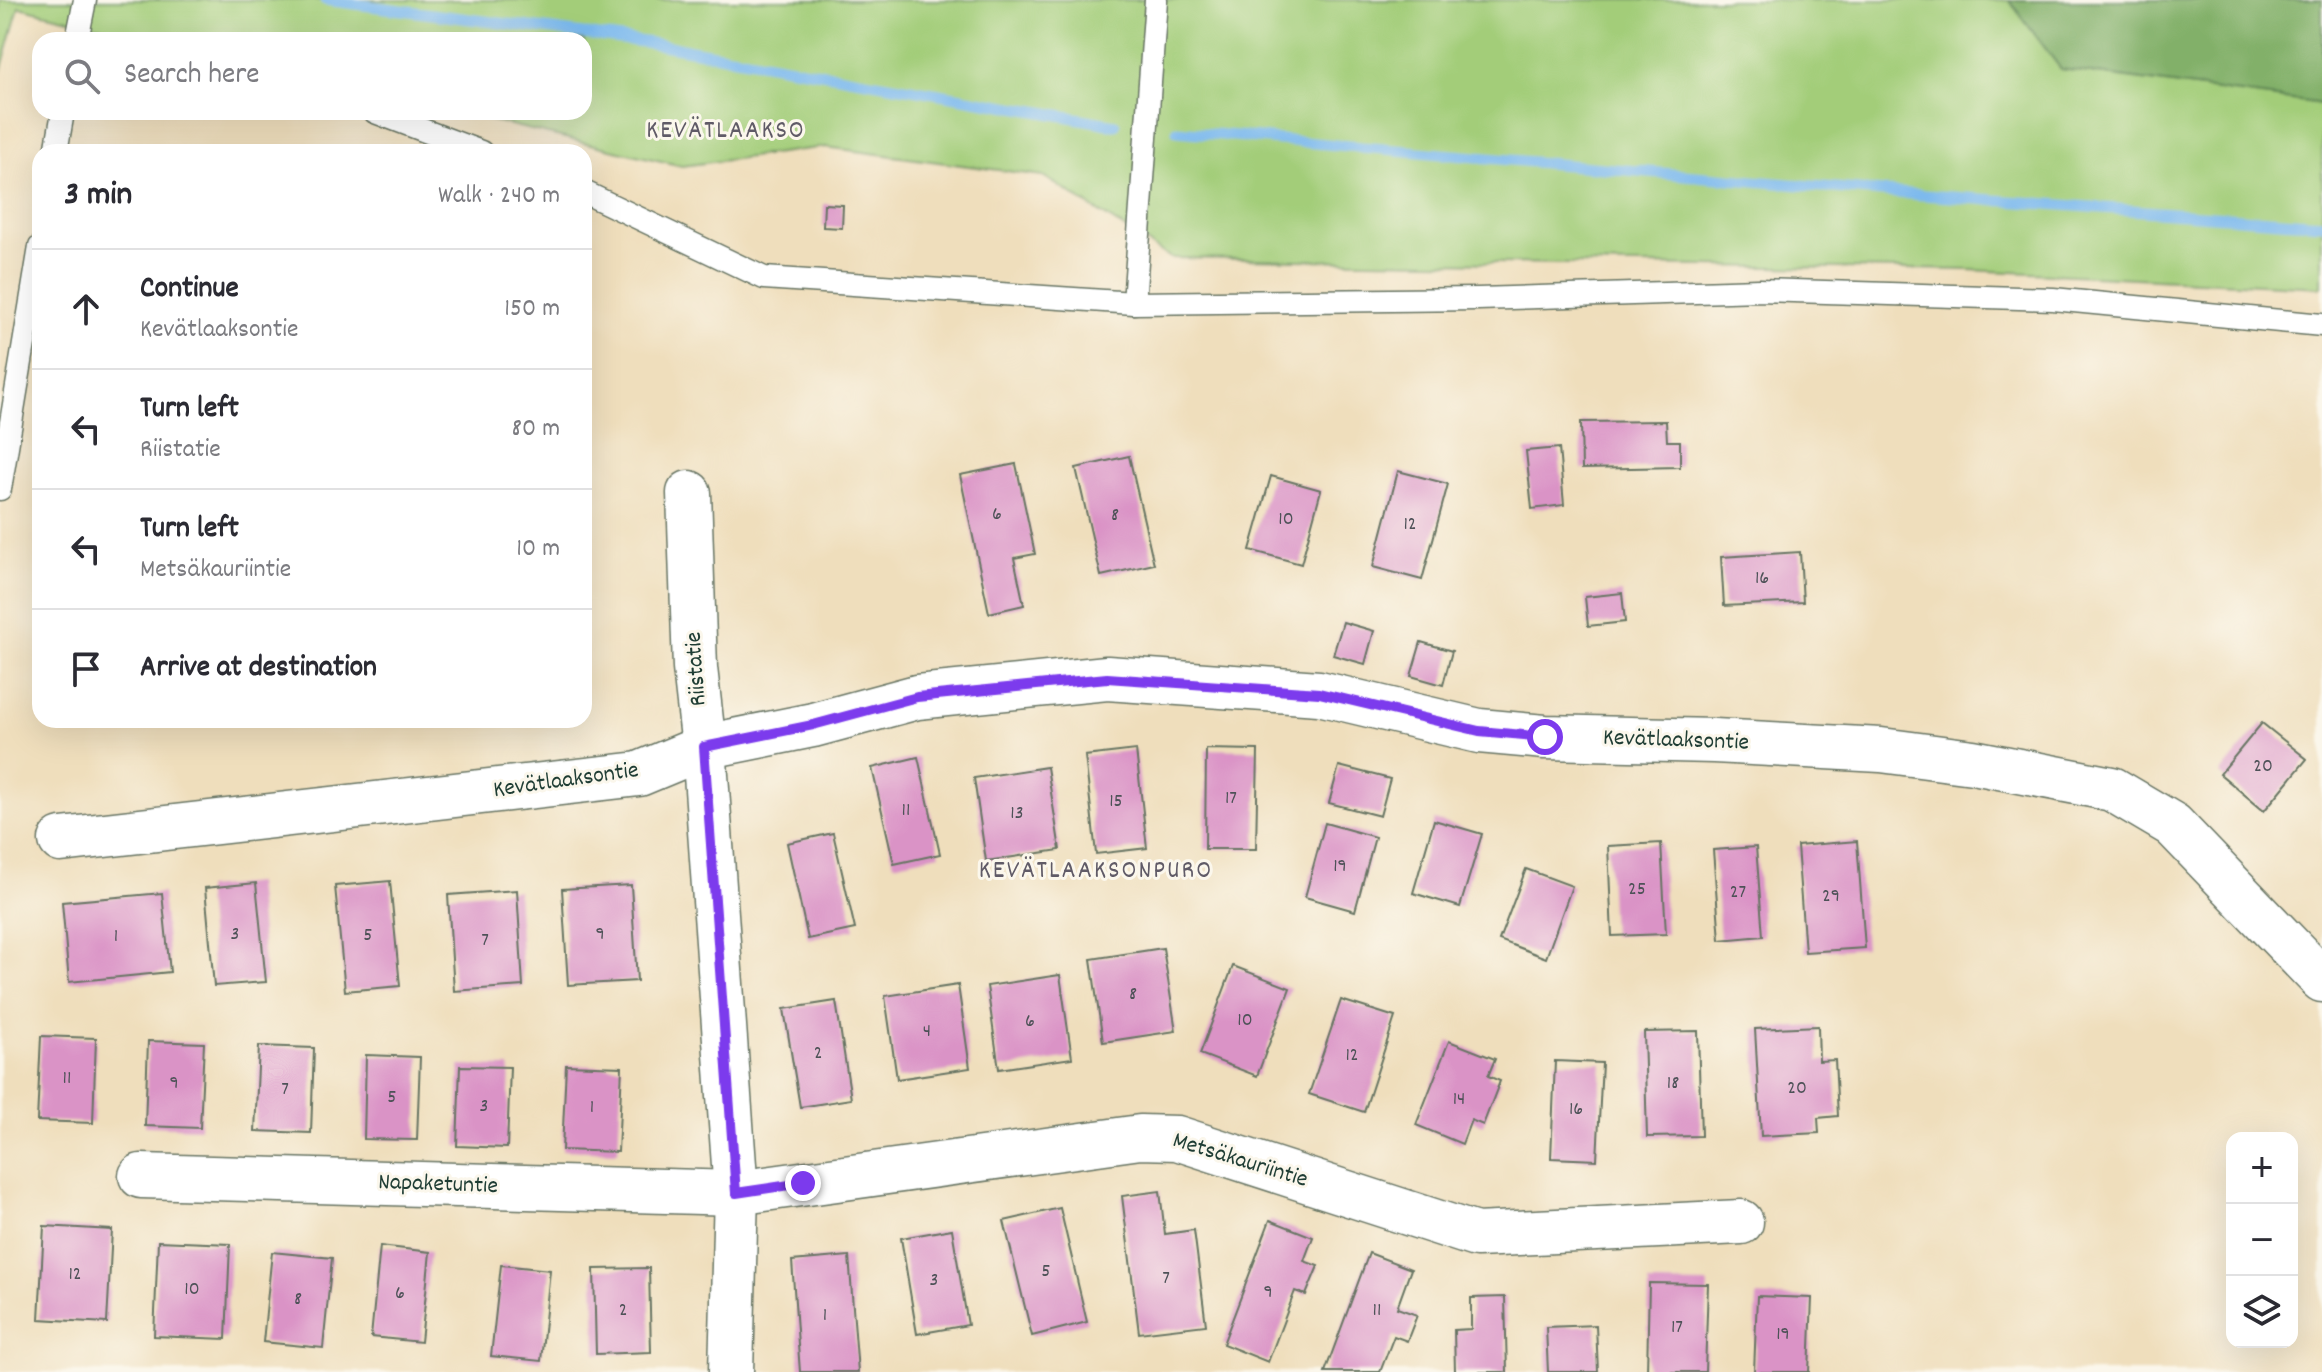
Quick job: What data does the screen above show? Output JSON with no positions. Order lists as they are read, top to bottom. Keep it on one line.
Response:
{"streets":{"street":["Riistatie","Kevätlaaksontie","Metsäkauriintie","Napaketuntie"]},"crossings":[["Riistatie","Kevätlaaksontie"],["Riistatie","Metsäkauriintie"],["Riistatie","Napaketuntie"],["Metsäkauriintie","Napaketuntie"]],"districts":["KEVÄTLAAKSO","KEVÄTLAAKSONPURO"],"house_numbers":["6","8","10","12","16","20","17","15","11","13","19","25","27","29","3","9","5","1","7","8","10","6","4","2","12","11","9","18","20","7","5","14","3","1","16","5","12","7","3","10","9","6","8","2","11","1","17","19"],"page":{"search":"Search here","heading":["3 min","Walk · 240 m"],"list":[["Continue","Kevätlaaksontie","150 m"],["Turn left","Riistatie","80 m"],["Turn left","Metsäkauriintie","10 m"],"Arrive at destination"],"map_buttons":["+","−"]}}
